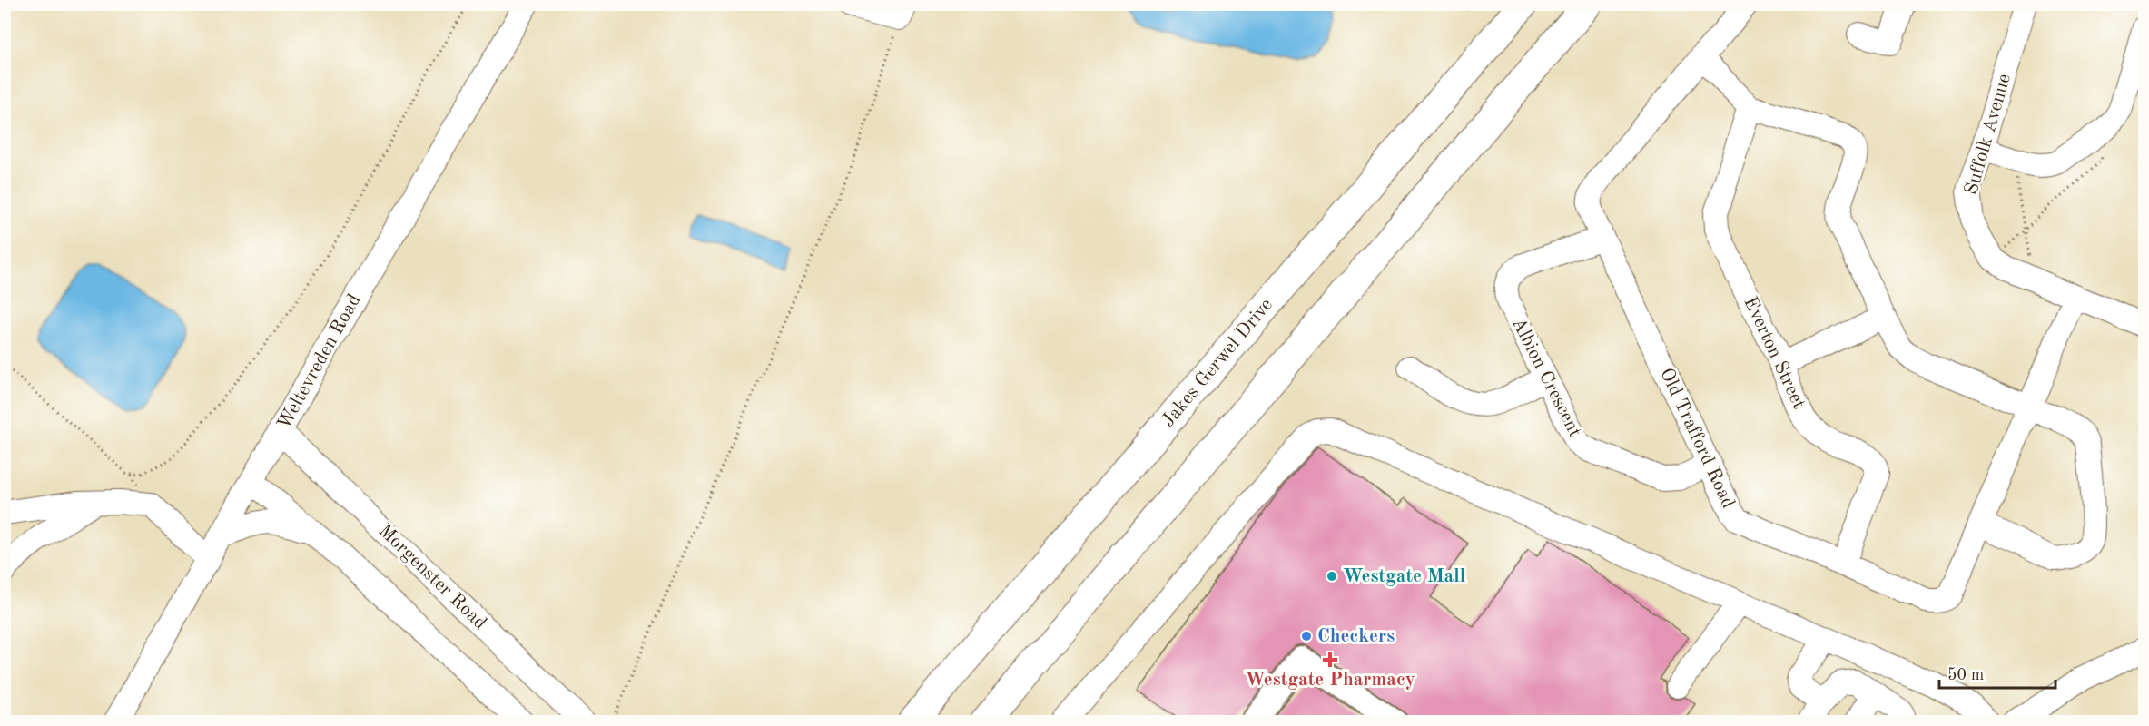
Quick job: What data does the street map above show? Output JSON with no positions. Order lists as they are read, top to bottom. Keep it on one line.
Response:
{"streets":{"main road":["Jakes Gerwel Drive"],"street":["Suffolk Avenue","Everton Street","Weltevreden Road","Albion Crescent","Old Trafford Road","Morgenster Road"]},"crossings":[["Everton Street","Old Trafford Road"],["Weltevreden Road","Morgenster Road"],["Albion Crescent","Old Trafford Road"]],"places":{"other":["Westgate Mall","Checkers"],"health":["Westgate Pharmacy"]},"scale_bar":"50 m"}
